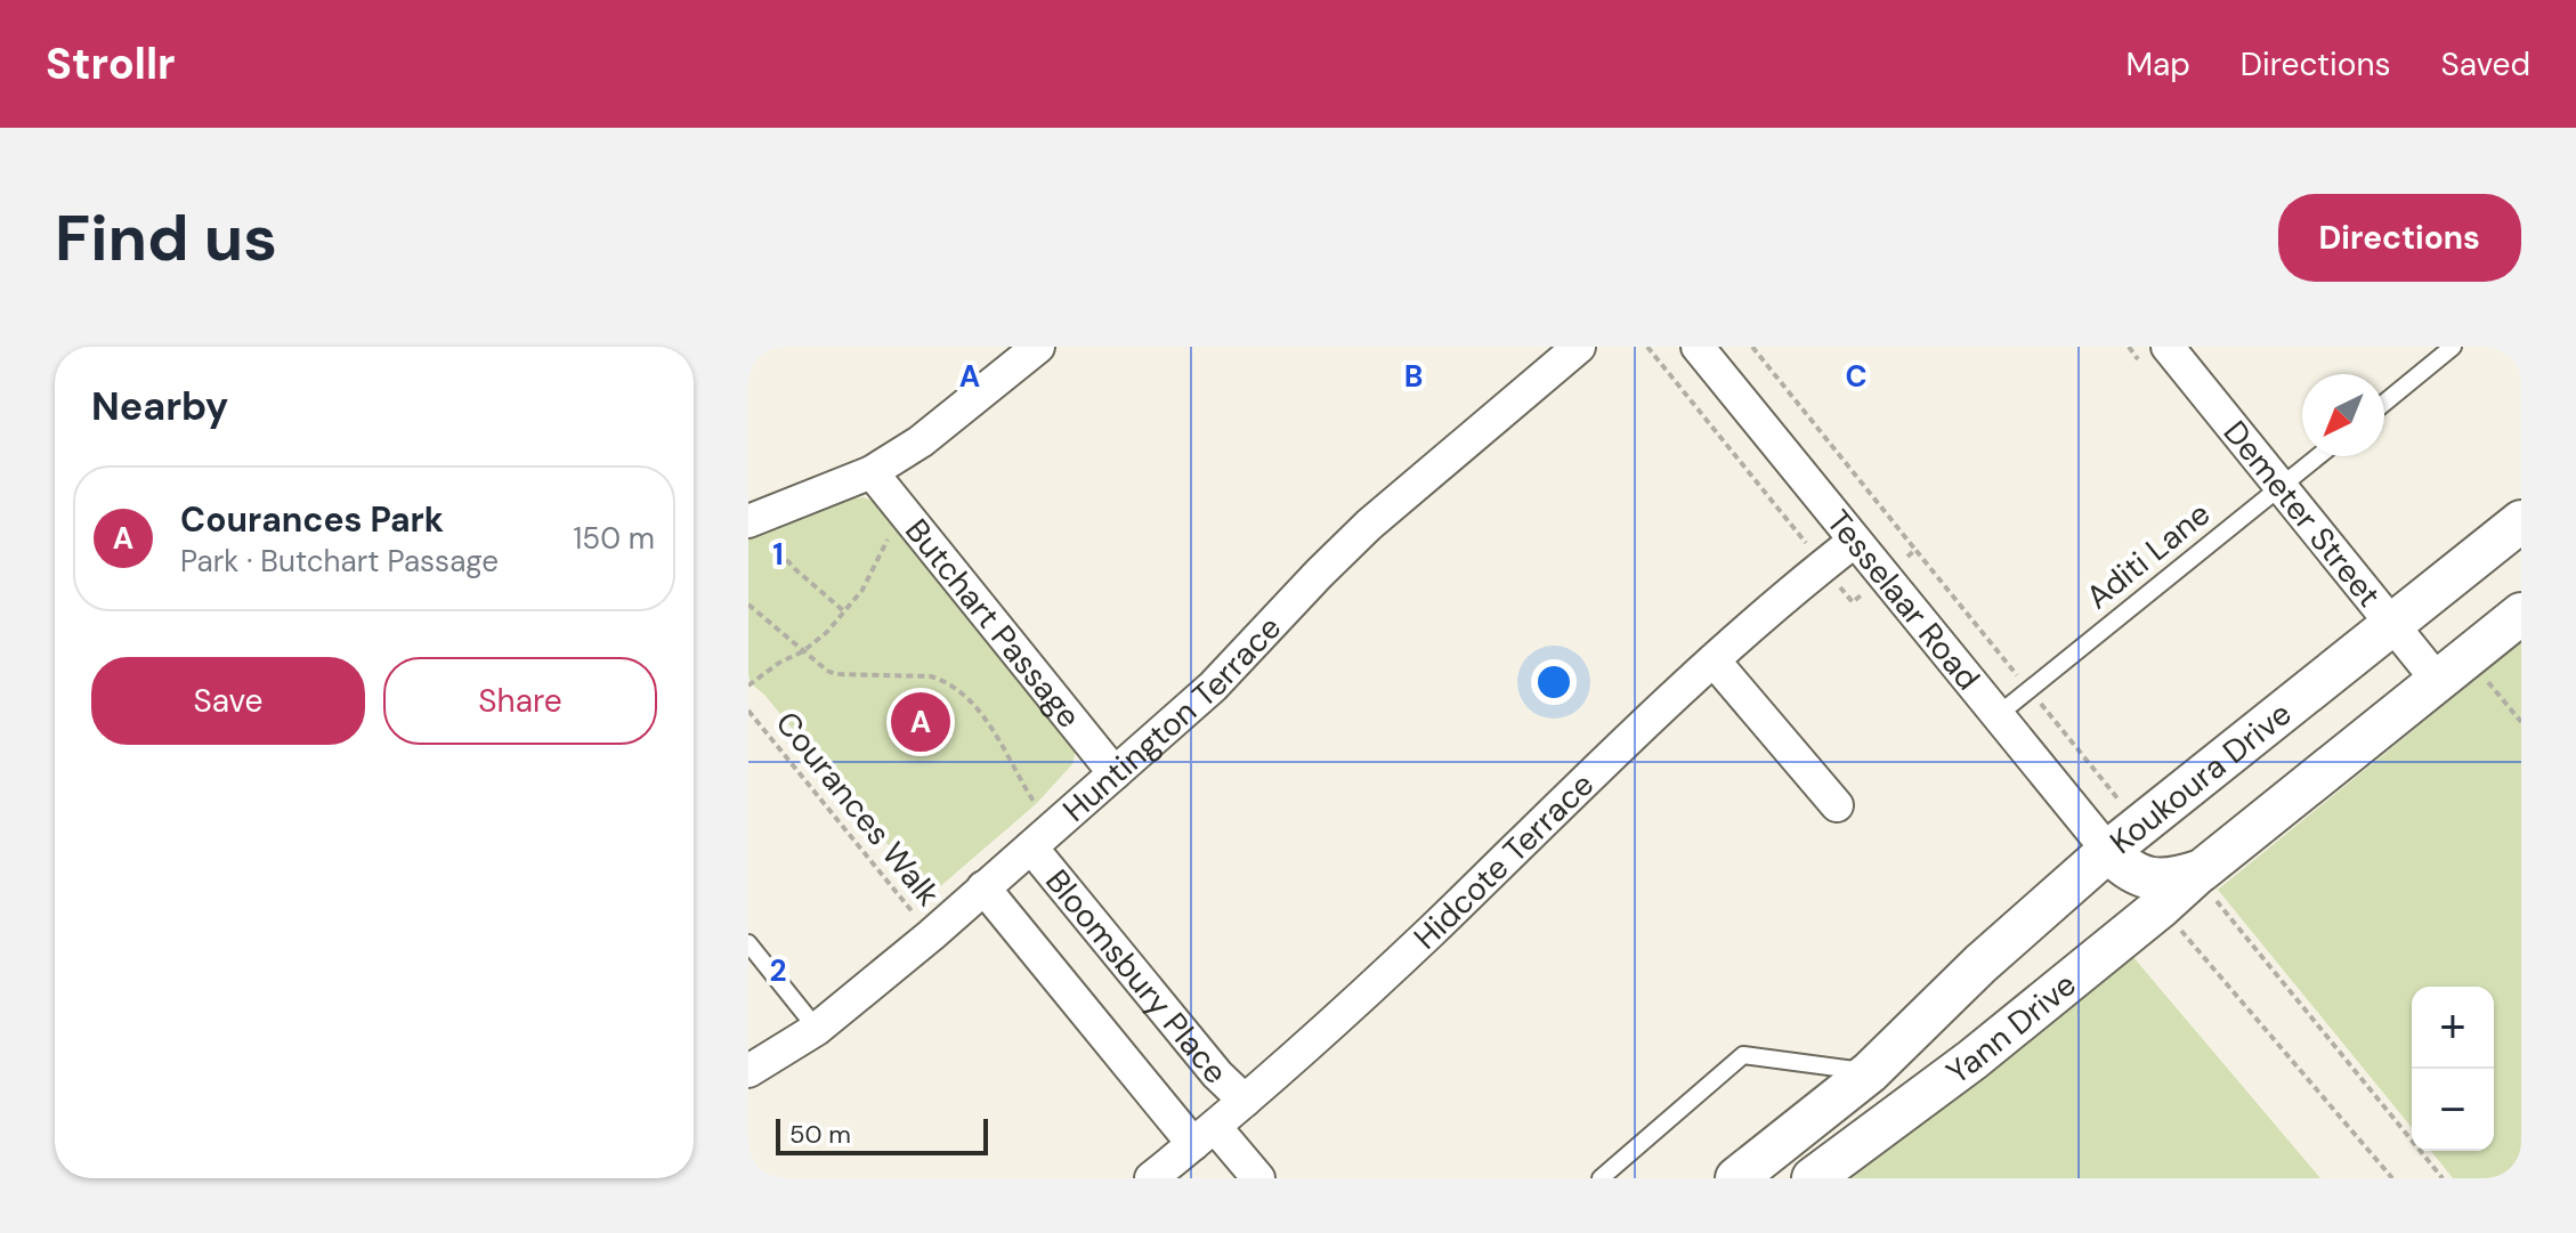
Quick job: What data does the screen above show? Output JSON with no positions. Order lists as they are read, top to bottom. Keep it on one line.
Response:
{"streets":{"street":["Demeter Street","Tesselaar Road","Butchart Passage","Huntington Terrace","Koukoura Drive","Hidcote Terrace","Bloomsbury Place","Yann Drive"],"lane":["Aditi Lane"],"path":["Courances Walk"]},"crossings":[["Demeter Street","Aditi Lane"],["Demeter Street","Koukoura Drive"],["Aditi Lane","Tesselaar Road"],["Tesselaar Road","Koukoura Drive"],["Tesselaar Road","Hidcote Terrace"],["Tesselaar Road","Yann Drive"],["Butchart Passage","Huntington Terrace"],["Huntington Terrace","Courances Walk"],["Huntington Terrace","Bloomsbury Place"],["Koukoura Drive","Yann Drive"],["Hidcote Terrace","Bloomsbury Place"]],"scale_bar":"50 m","north":"bottom left","page":{"header":"Strollr","nav":["Map","Directions","Saved"],"buttons":["Directions",["Save","Share"]],"title":"Find us","heading":"Nearby","list":[{"mark":"A","name":"Courances Park","note":"Park · Butchart Passage","value":"150 m"}],"pins":"A","map_buttons":["+","−"],"scale":"50 m"},"grid":{"columns":["A","B","C"],"rows":["1","2"]}}
